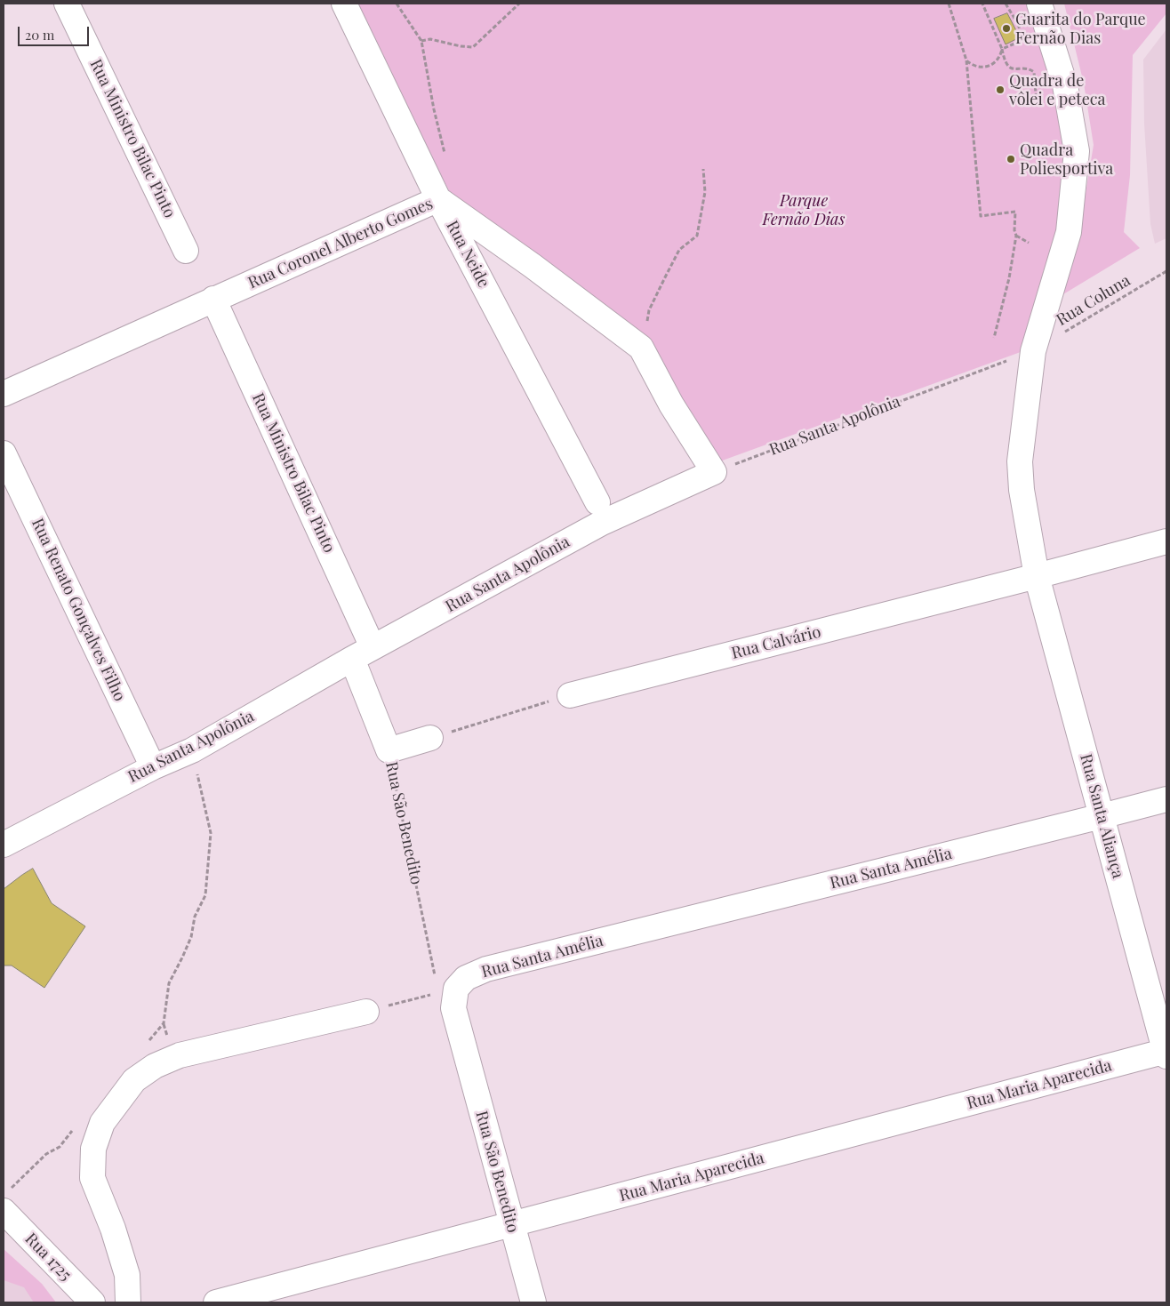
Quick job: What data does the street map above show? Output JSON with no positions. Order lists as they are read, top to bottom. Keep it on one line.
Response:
{"streets":{"street":["Rua Ministro Bilac Pinto","Rua Coronel Alberto Gomes","Rua Neide","Rua Santa Apolônia","Rua Renato Gonçalves Filho","Rua Calvário","Rua Santa Aliança","Rua São Benedito","Rua Santa Amélia","Rua Maria Aparecida","Rua 1725"],"path":["Rua Coluna"]},"crossings":[["Rua Ministro Bilac Pinto","Rua Coronel Alberto Gomes"],["Rua Ministro Bilac Pinto","Rua Santa Apolônia"],["Rua Coronel Alberto Gomes","Rua Neide"],["Rua Coronel Alberto Gomes","Rua Santa Apolônia"],["Rua Coluna","Rua Santa Apolônia"],["Rua Coluna","Rua Santa Aliança"],["Rua Santa Apolônia","Rua Renato Gonçalves Filho"],["Rua Santa Apolônia","Rua Santa Aliança"],["Rua Santa Apolônia","Rua São Benedito"],["Rua Calvário","Rua Santa Aliança"],["Rua Santa Aliança","Rua Santa Amélia"],["Rua Santa Aliança","Rua Maria Aparecida"],["Rua São Benedito","Rua Santa Amélia"],["Rua São Benedito","Rua Maria Aparecida"]],"parks":["Parque Fernão Dias"],"places":["Guarita do Parque Fernão Dias","Quadra de vôlei e peteca","Quadra Poliesportiva"],"scale_bar":"20 m"}
